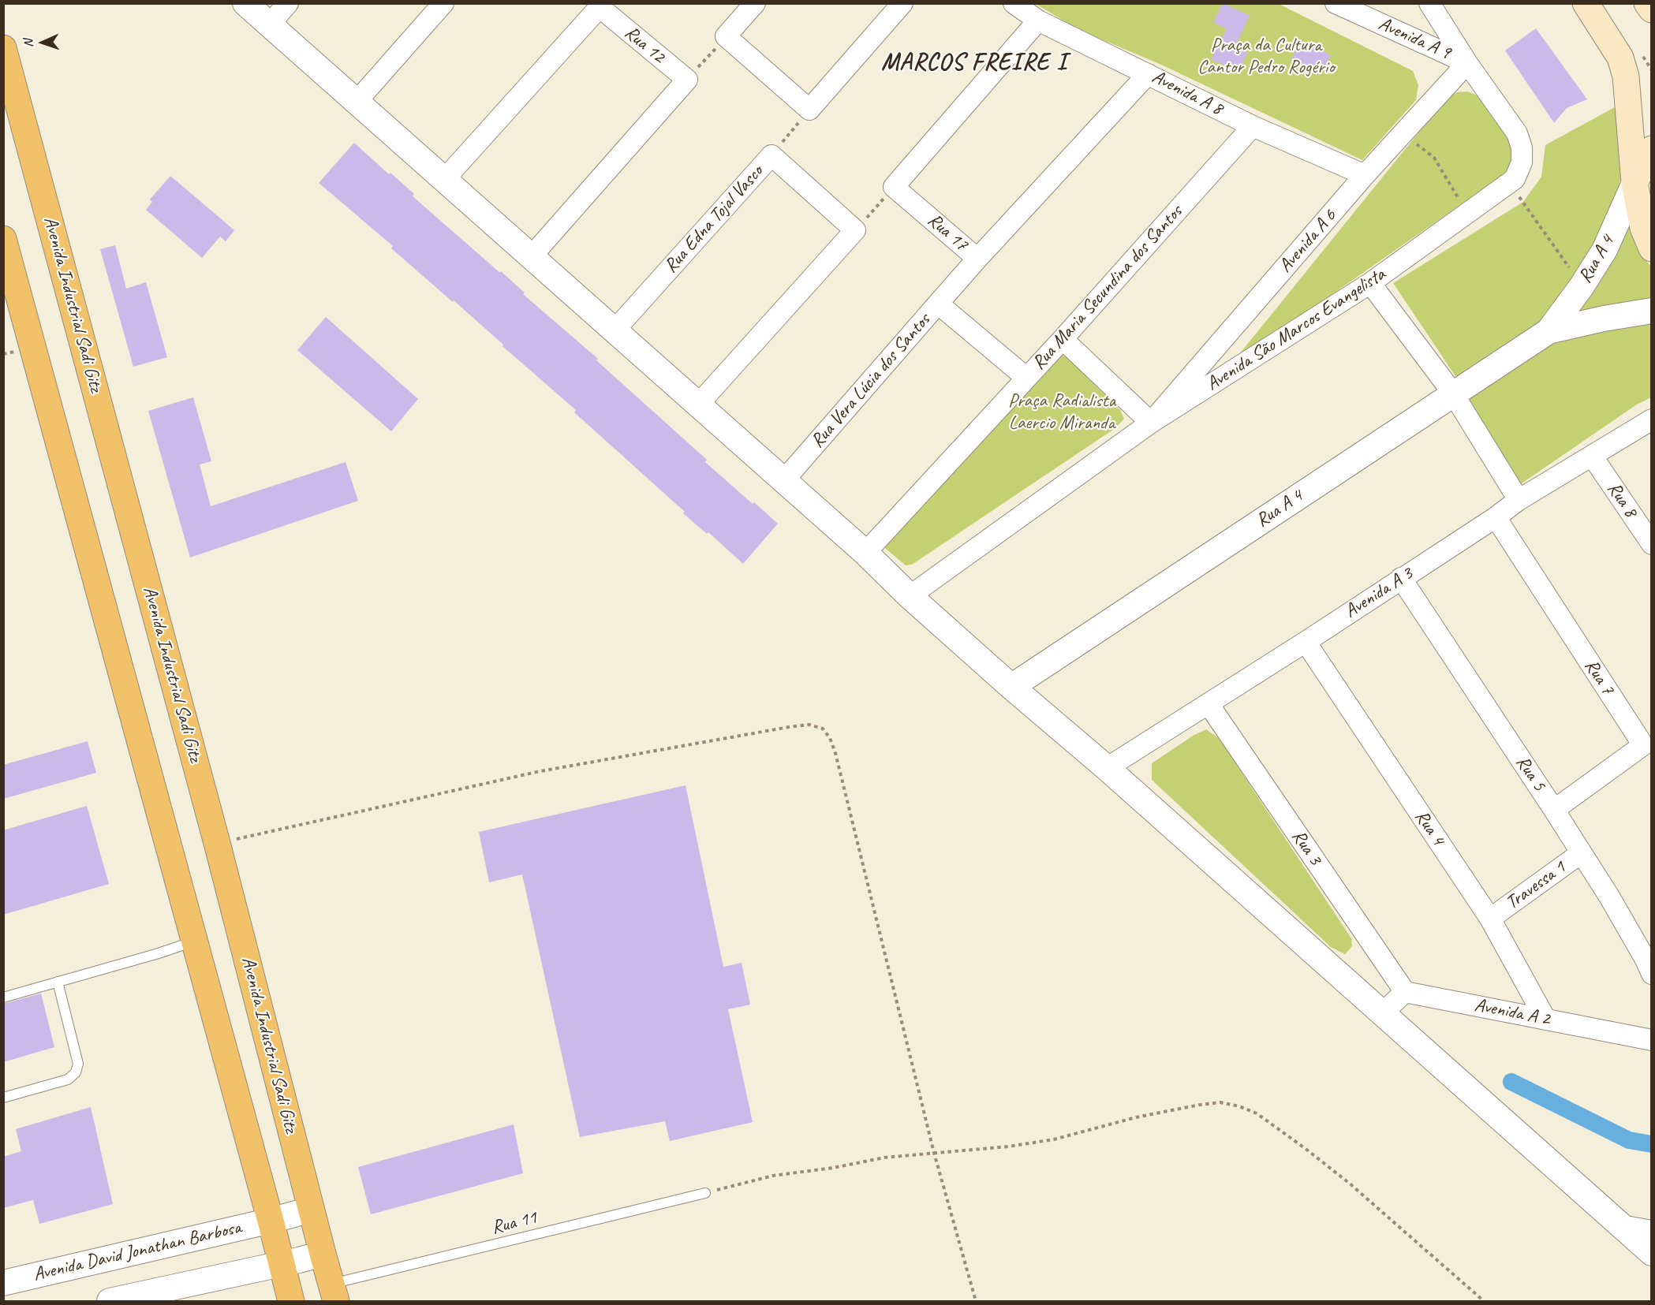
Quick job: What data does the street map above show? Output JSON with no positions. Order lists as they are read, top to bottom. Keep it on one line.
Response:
{"streets":{"main road":["Avenida Industrial Sadi Gitz"],"street":["Avenida A 9","Rua 12","Avenida A 8","Rua Edna Tojal Vasco","Rua 17","Avenida A 6","Rua A 4","Rua Maria Secundina dos Santos","Avenida São Marcos Evangelista","Rua Vera Lúcia dos Santos","Rua 8","Avenida A 3","Rua 7","Rua 5","Rua 4","Rua 3","Travessa 1","Avenida A 2","Avenida David Jonathan Barbosa"],"lane":["Rua 11"]},"crossings":[["Avenida A 9","Avenida A 6"],["Avenida A 9","Avenida São Marcos Evangelista"],["Avenida A 8","Rua 17"],["Avenida A 8","Avenida A 6"],["Avenida A 8","Rua Maria Secundina dos Santos"],["Avenida A 6","Avenida São Marcos Evangelista"],["Rua Maria Secundina dos Santos","Rua Vera Lúcia dos Santos"],["Avenida Industrial Sadi Gitz","Rua 11"],["Avenida Industrial Sadi Gitz","Avenida David Jonathan Barbosa"],["Rua 8","Avenida A 3"],["Avenida A 3","Rua 7"],["Avenida A 3","Rua 5"],["Avenida A 3","Rua 4"],["Avenida A 3","Rua 3"],["Rua 7","Rua 5"],["Rua 5","Travessa 1"],["Rua 4","Travessa 1"],["Rua 4","Avenida A 2"],["Rua 3","Avenida A 2"]],"districts":["MARCOS FREIRE I"],"parks":["Praça da Cultura Cantor Pedro Rogério","Praça Radialista Laercio Miranda"],"north":"left"}
